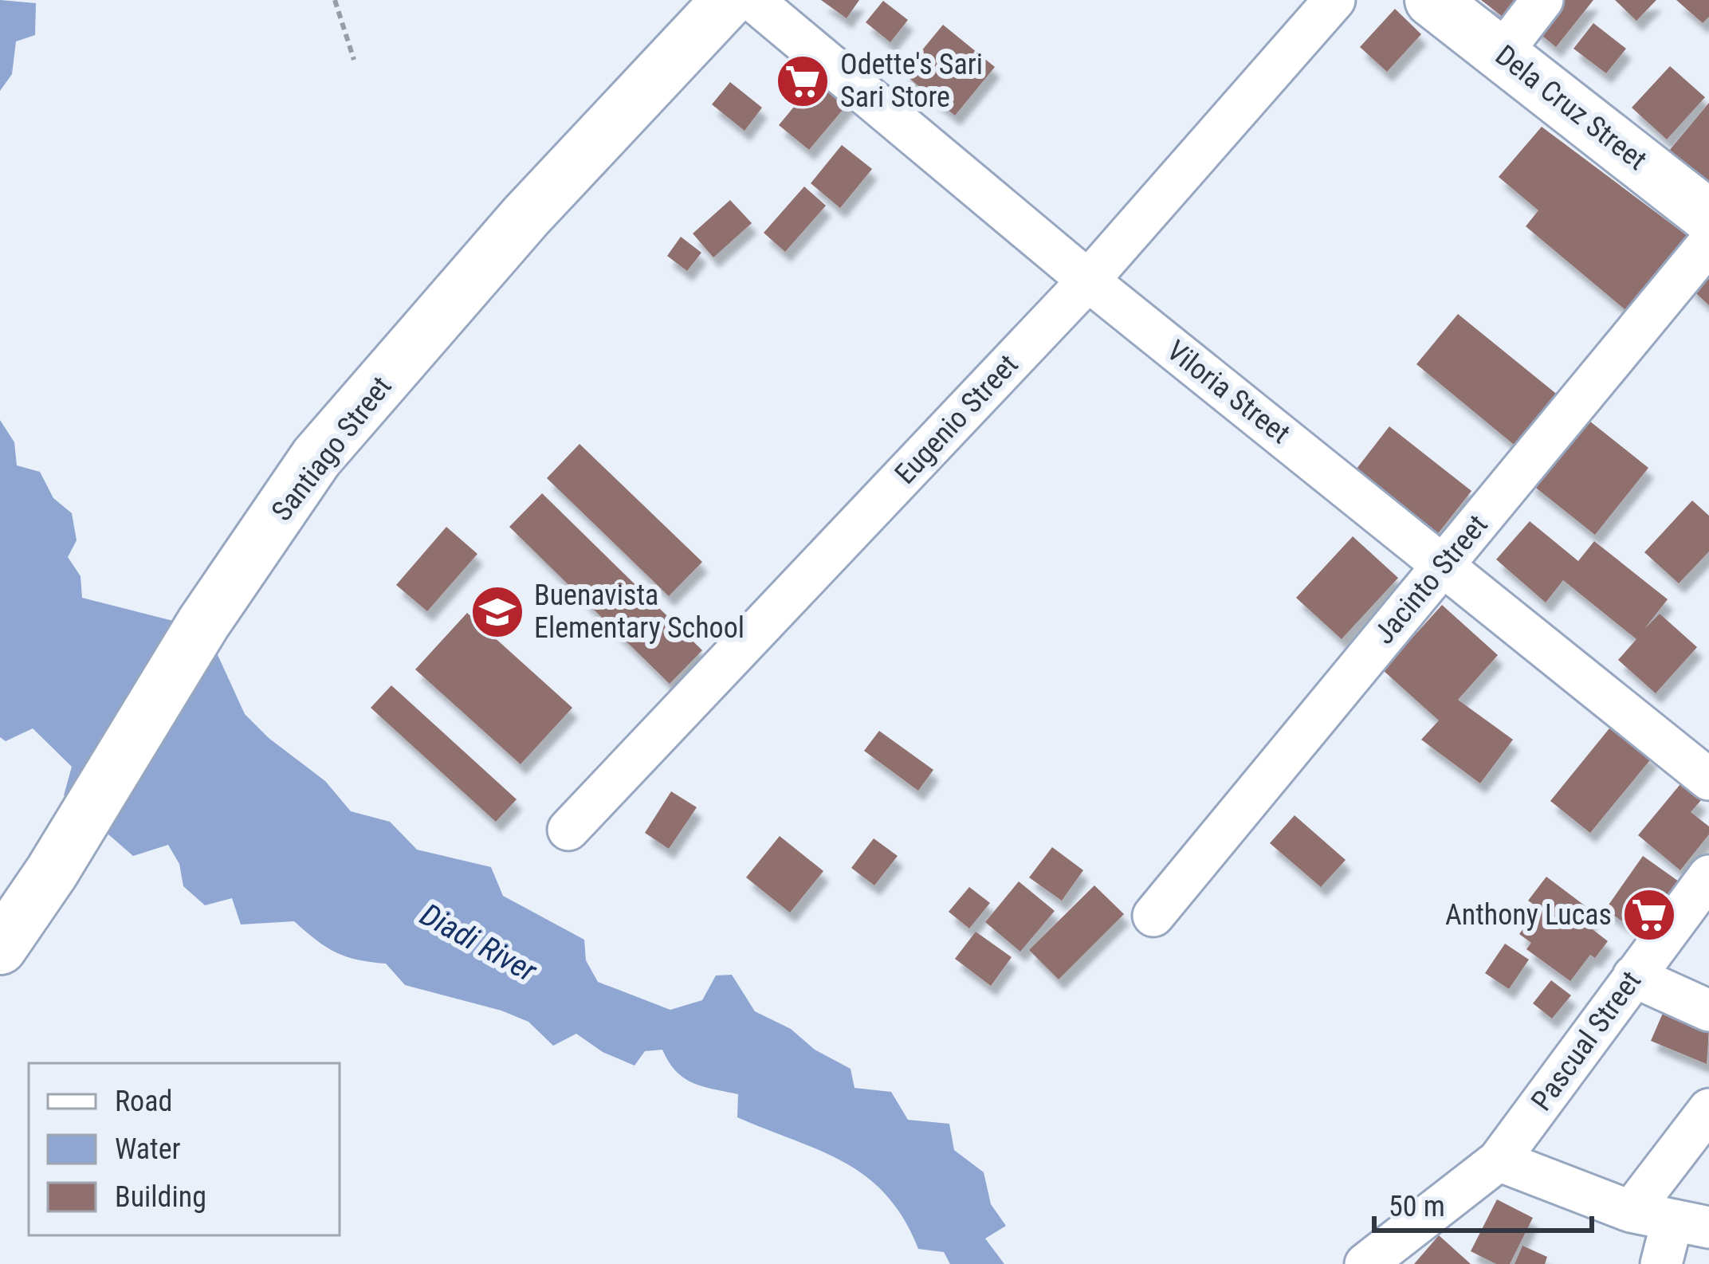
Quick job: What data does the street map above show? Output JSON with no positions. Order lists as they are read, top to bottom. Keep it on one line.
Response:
{"streets":{"main road":["Dela Cruz Street","Santiago Street"],"street":["Viloria Street","Eugenio Street","Jacinto Street","Pascual Street"]},"crossings":[["Viloria Street","Eugenio Street"],["Viloria Street","Jacinto Street"]],"water":["Diadi River"],"places":{"supermarket":["Odette's Sari Sari Store","Anthony Lucas"],"school or university":["Buenavista Elementary School"]},"legend":["Road","Water","Building"],"scale_bar":"50 m"}
